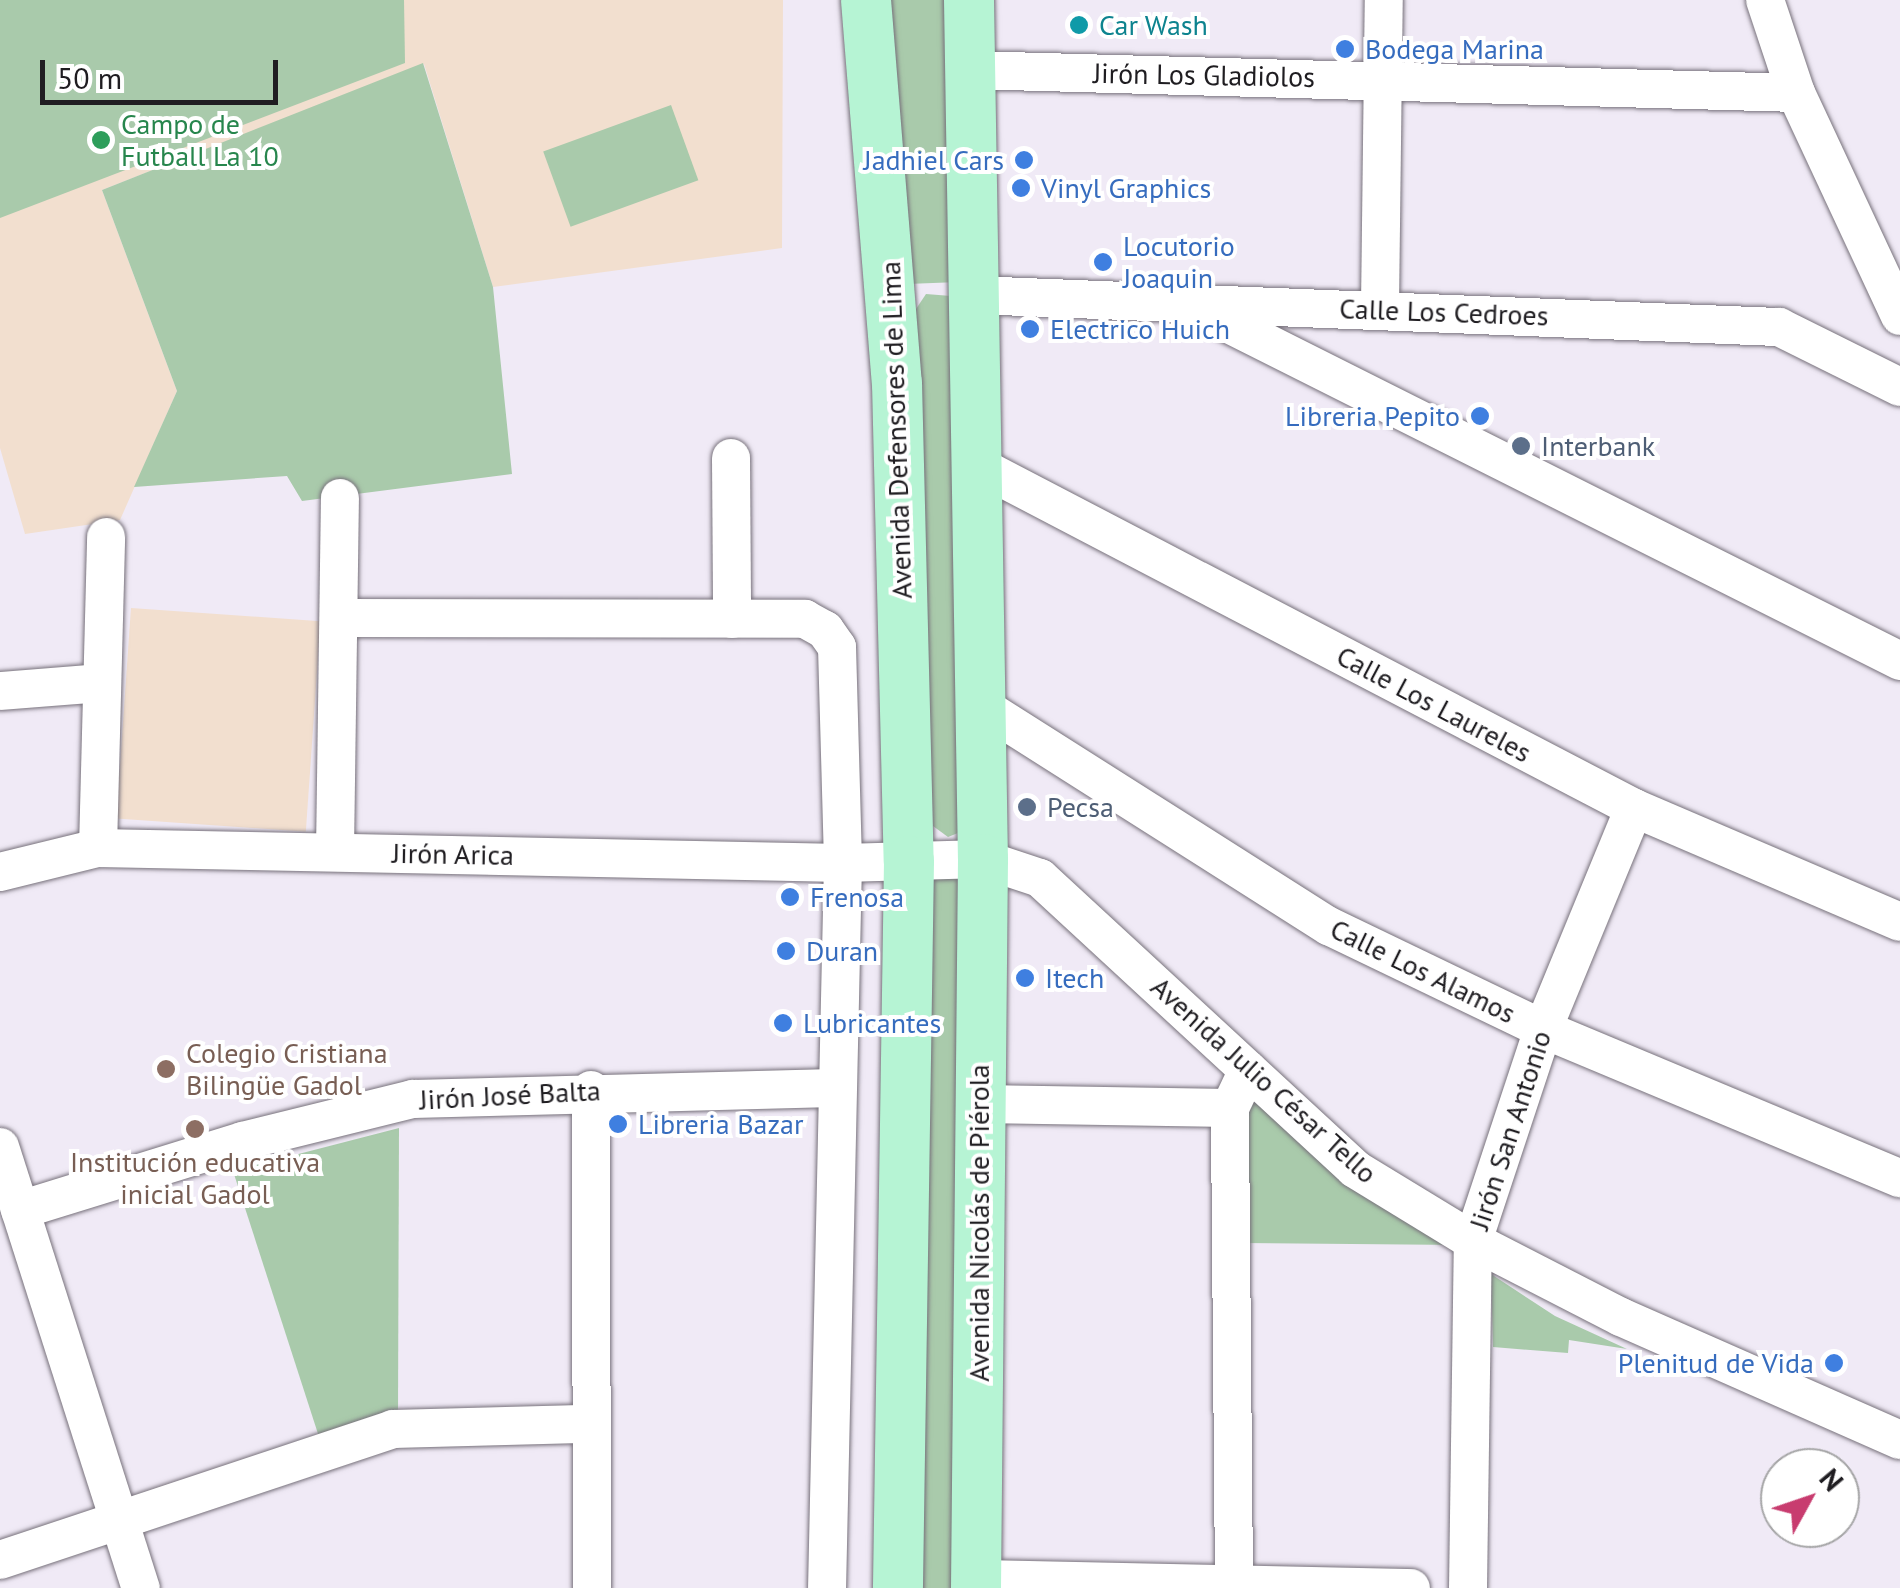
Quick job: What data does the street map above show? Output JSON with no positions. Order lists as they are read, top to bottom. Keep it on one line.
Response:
{"streets":{"main road":["Avenida Defensores de Lima","Avenida Nicolás de Piérola"],"street":["Jirón Los Gladiolos","Calle Los Cedroes","Calle Los Laureles","Jirón Arica","Calle Los Alamos","Avenida Julio César Tello","Jirón José Balta","Jirón San Antonio"]},"crossings":[["Avenida Defensores de Lima","Jirón Arica"],["Avenida Defensores de Lima","Avenida Julio César Tello"],["Calle Los Laureles","Jirón San Antonio"],["Jirón Arica","Avenida Julio César Tello"],["Calle Los Alamos","Jirón San Antonio"],["Avenida Julio César Tello","Jirón San Antonio"],["Avenida Julio César Tello","Avenida Nicolás de Piérola"]],"places":["Car Wash","Bodega Marina","Campo de Futball La 10","Jadhiel Cars","Vinyl Graphics","Locutorio Joaquin","Electrico Huich","Libreria Pepito","Interbank","Pecsa","Frenosa","Duran","Itech","Lubricantes","Colegio Cristiana Bilingüe Gadol","Libreria Bazar","Institución educativa inicial Gadol","Plenitud de Vida"],"scale_bar":"50 m","north":"top right"}
